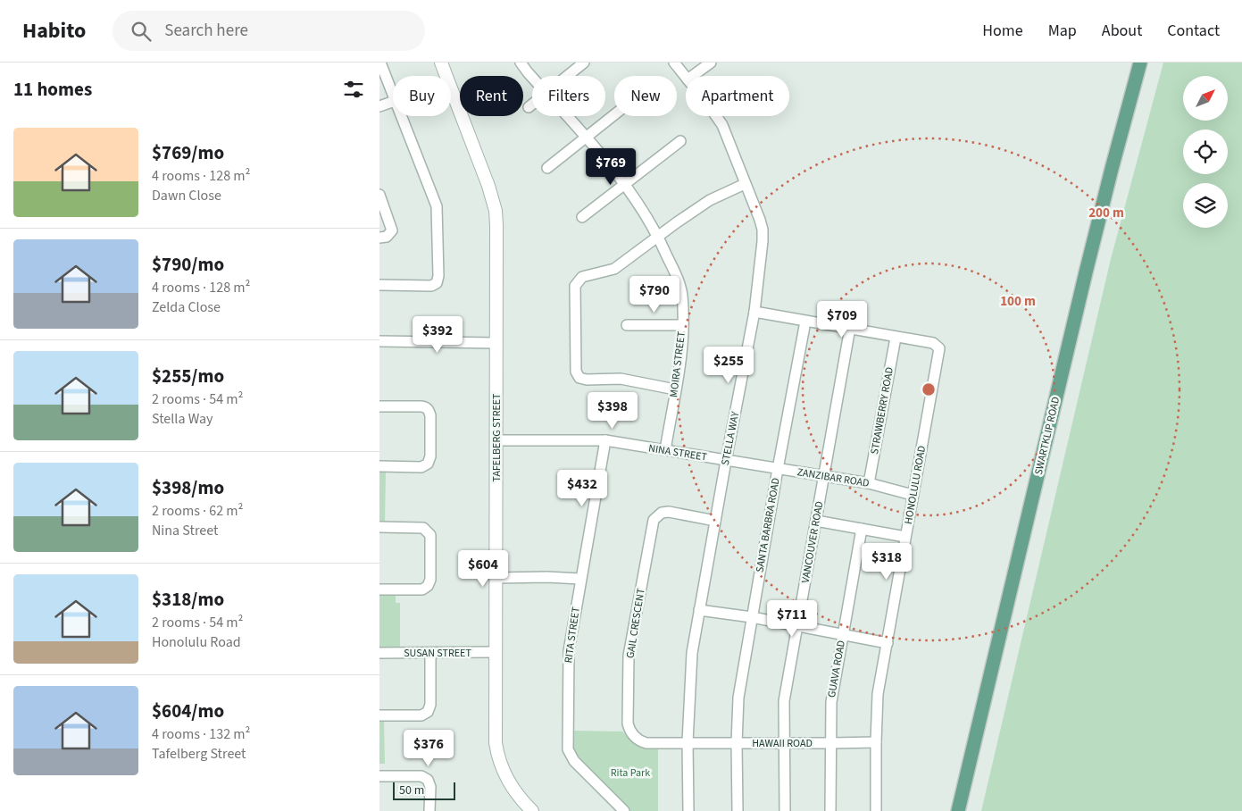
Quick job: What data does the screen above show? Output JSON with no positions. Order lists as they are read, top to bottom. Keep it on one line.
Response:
{"streets":{"main road":["SWARTKLIP ROAD"],"street":["MOIRA STREET","STRAWBERRY ROAD","TAFELBERG STREET","STELLA WAY","NINA STREET","ZANZIBAR ROAD","HONOLULU ROAD","SANTA BARBRA ROAD","VANCOUVER ROAD","GAIL CRESCENT","RITA STREET","SUSAN STREET","GUAVA ROAD","HAWAII ROAD"]},"crossings":[["MOIRA STREET","NINA STREET"],["STRAWBERRY ROAD","ZANZIBAR ROAD"],["STRAWBERRY ROAD","HONOLULU ROAD"],["TAFELBERG STREET","NINA STREET"],["TAFELBERG STREET","SUSAN STREET"],["STELLA WAY","NINA STREET"],["STELLA WAY","ZANZIBAR ROAD"],["STELLA WAY","HONOLULU ROAD"],["STELLA WAY","GAIL CRESCENT"],["STELLA WAY","HAWAII ROAD"],["NINA STREET","ZANZIBAR ROAD"],["NINA STREET","RITA STREET"],["ZANZIBAR ROAD","HONOLULU ROAD"],["ZANZIBAR ROAD","SANTA BARBRA ROAD"],["ZANZIBAR ROAD","VANCOUVER ROAD"],["HONOLULU ROAD","SANTA BARBRA ROAD"],["HONOLULU ROAD","VANCOUVER ROAD"],["HONOLULU ROAD","HAWAII ROAD"],["SANTA BARBRA ROAD","HAWAII ROAD"],["VANCOUVER ROAD","HAWAII ROAD"],["GAIL CRESCENT","HAWAII ROAD"],["GUAVA ROAD","HAWAII ROAD"]],"parks":["Rita Park"],"scale_bar":"50 m","north":"top right","page":{"header":"Habito","search":"Search here","nav":["Home","Map","About","Contact"],"heading":"11 homes","chip":["Buy","Rent","Filters","New","Apartment"],"list":[{"name":"$769/mo","note":"4 rooms · 128 m² · Dawn Close"},{"name":"$790/mo","note":"4 rooms · 128 m² · Zelda Close"},{"name":"$255/mo","note":"2 rooms · 54 m² · Stella Way"},{"name":"$398/mo","note":"2 rooms · 62 m² · Nina Street"},{"name":"$318/mo","note":"2 rooms · 54 m² · Honolulu Road"},{"name":"$604/mo","note":"4 rooms · 132 m² · Tafelberg Street"}],"price":["$769","$790","$709","$392","$255","$398","$432","$318","$604","$711","$376"],"scale":"50 m"},"rings":["200 m","100 m"]}
